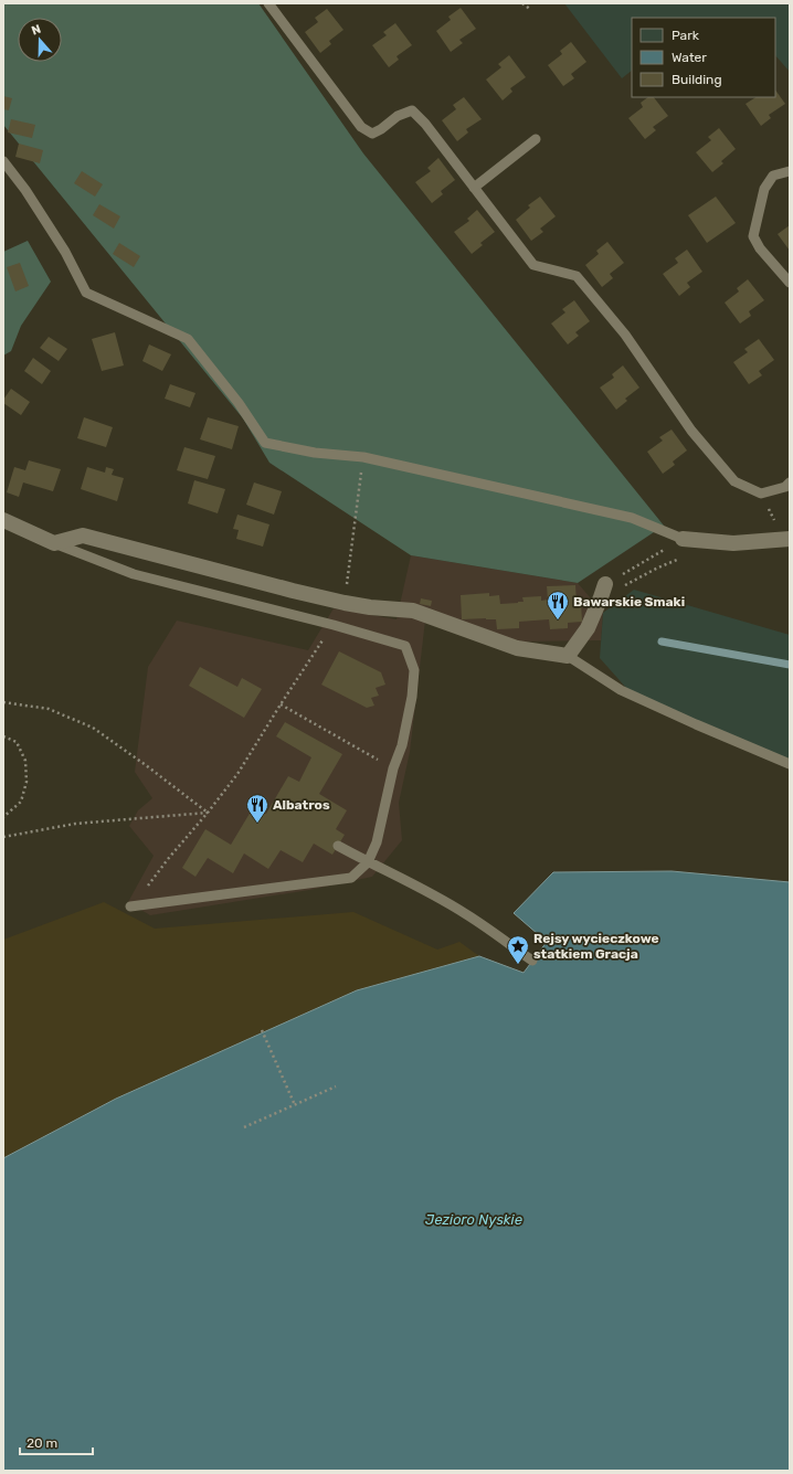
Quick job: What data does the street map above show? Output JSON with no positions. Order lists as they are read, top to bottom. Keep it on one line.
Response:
{"water":["Jezioro Nyskie"],"places":{"restaurant":["Bawarskie Smaki","Albatros"],"place":["Rejsy wycieczkowe statkiem Gracja"]},"legend":["Park","Water","Building"],"scale_bar":"20 m","north":"top"}
